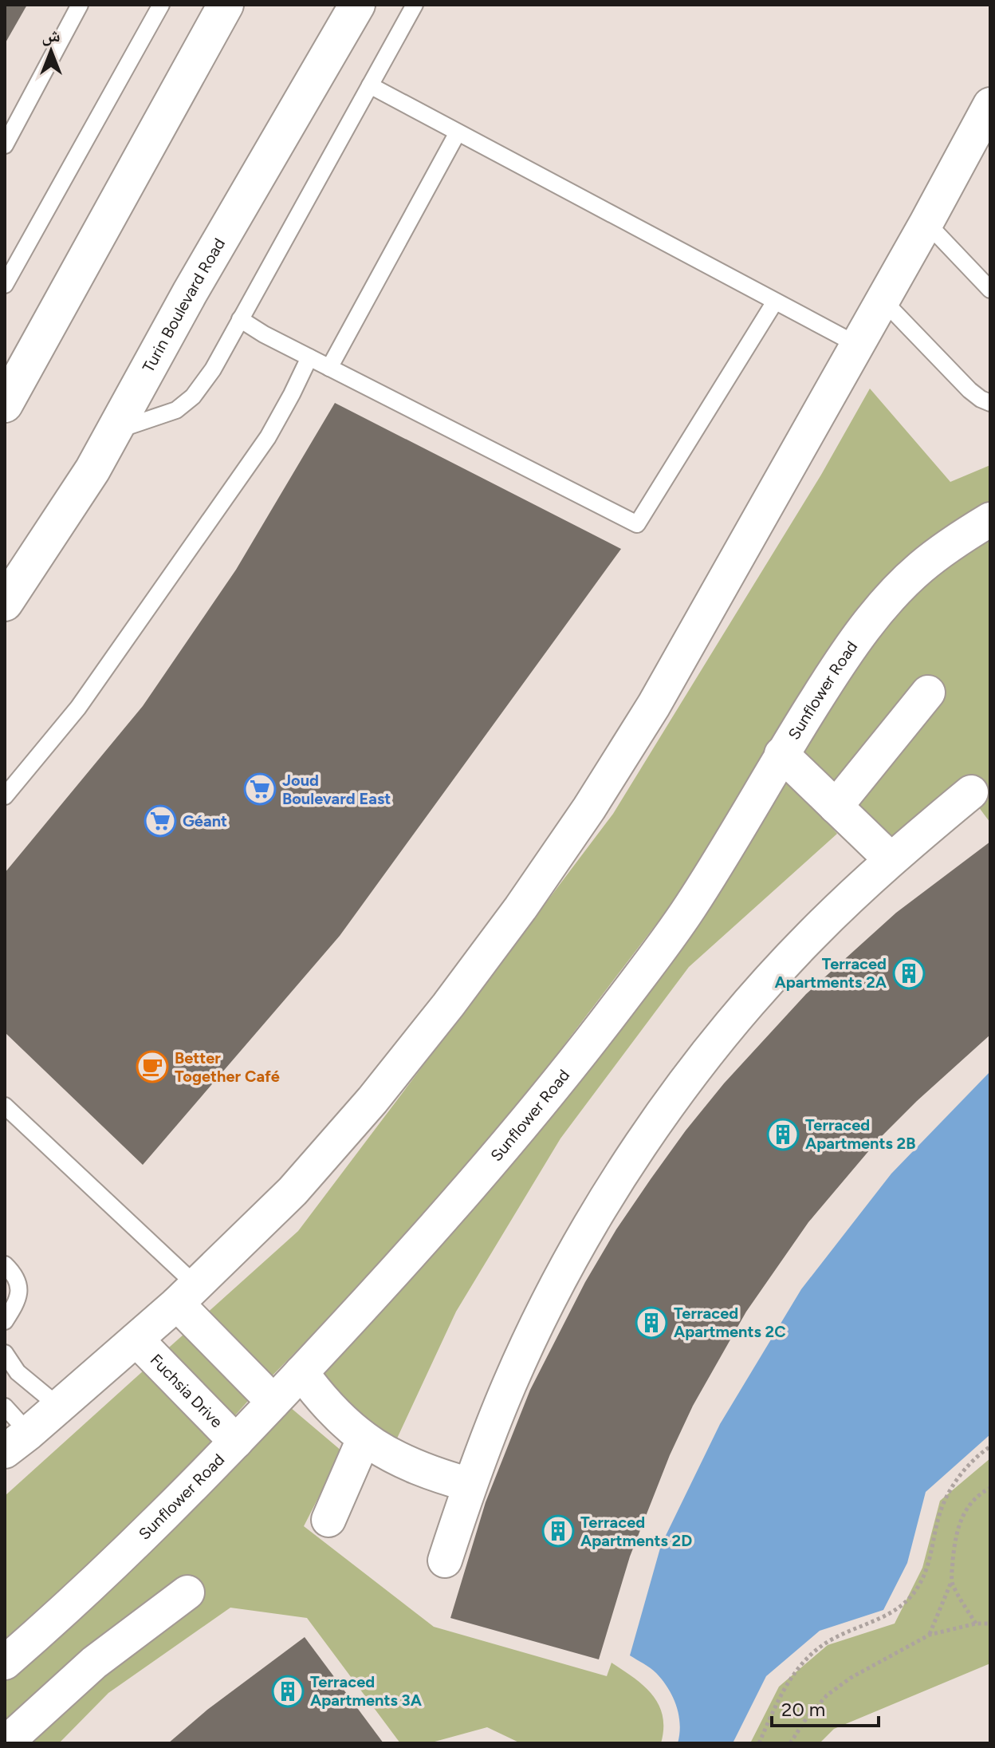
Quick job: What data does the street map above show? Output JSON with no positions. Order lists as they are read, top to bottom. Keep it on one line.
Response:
{"streets":{"main road":["Turin Boulevard Road"],"street":["Sunflower Road","Fuchsia Drive"]},"crossings":[["Sunflower Road","Fuchsia Drive"]],"places":{"supermarket":["Joud Boulevard East","Géant"],"building":["Terraced Apartments 2A","Terraced Apartments 2B","Terraced Apartments 2C","Terraced Apartments 2D","Terraced Apartments 3A"],"cafe":["Better Together Café"]},"scale_bar":"20 m","north":"top"}
